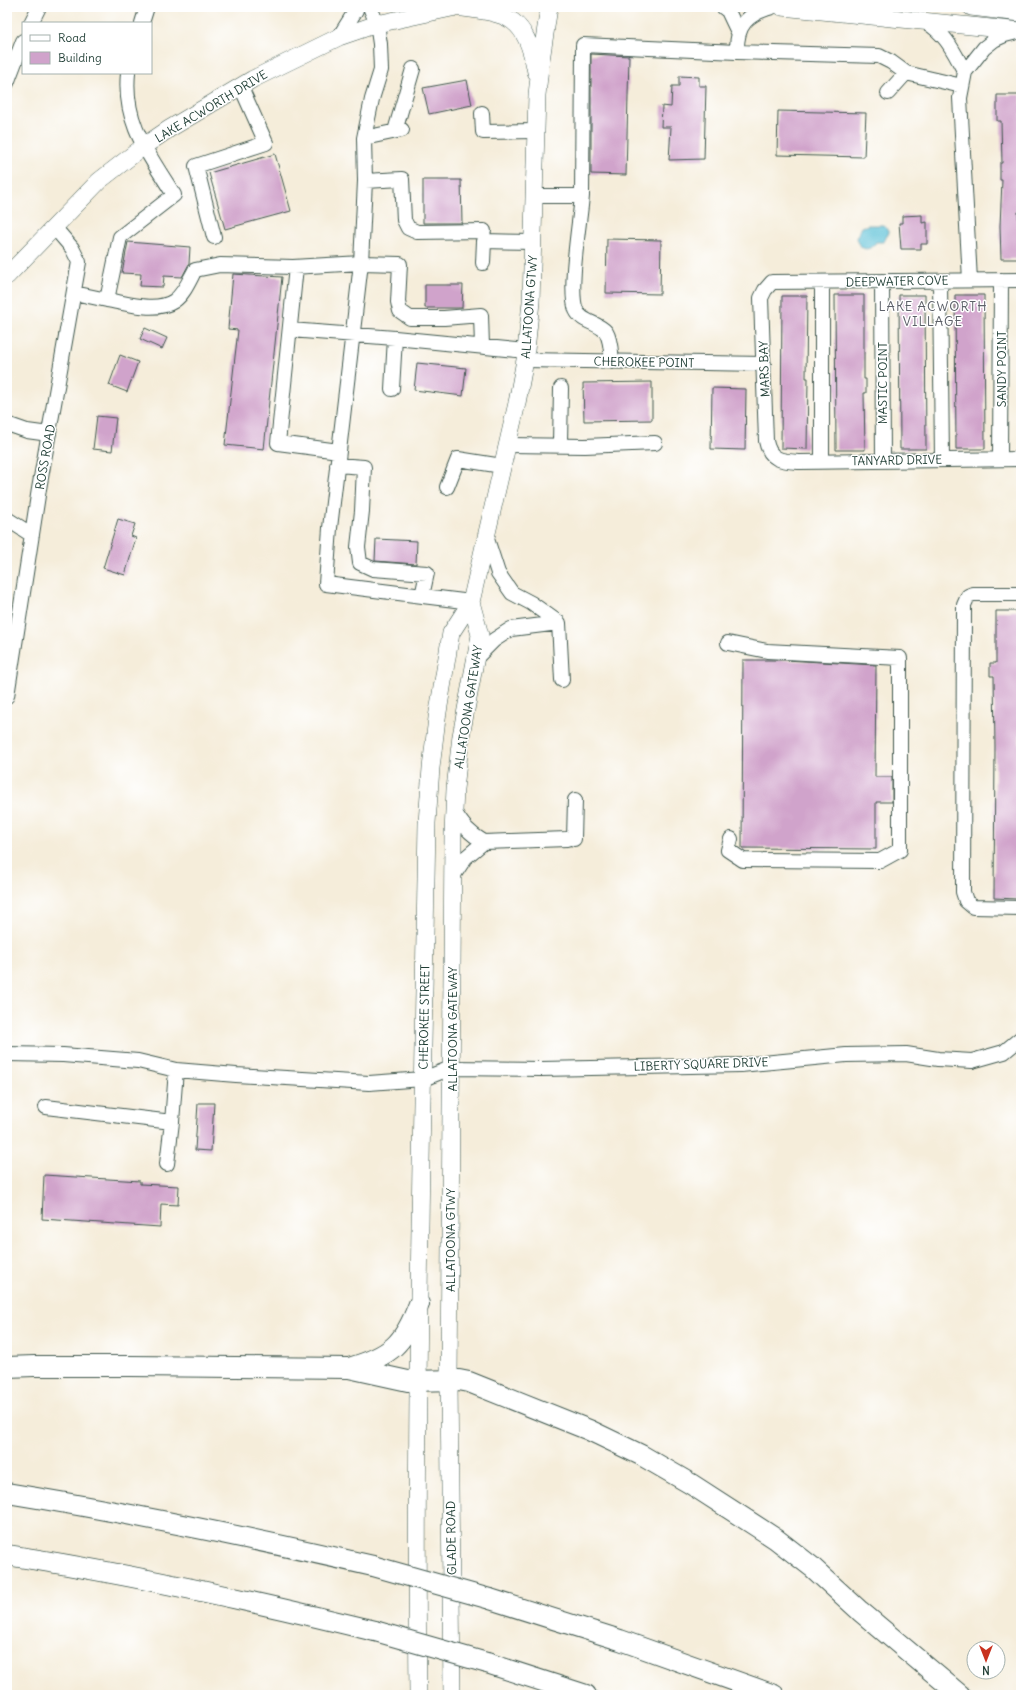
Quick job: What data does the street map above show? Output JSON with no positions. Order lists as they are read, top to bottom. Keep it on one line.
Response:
{"streets":{"main road":["LAKE ACWORTH DRIVE","ALLATOONA GTWY","ALLATOONA GATEWAY","CHEROKEE STREET","GLADE ROAD"],"street":["DEEPWATER COVE","CHEROKEE POINT","MARS BAY","SANDY POINT","MASTIC POINT","ROSS ROAD","TANYARD DRIVE","LIBERTY SQUARE DRIVE"]},"crossings":[["LAKE ACWORTH DRIVE","ROSS ROAD"],["DEEPWATER COVE","MARS BAY"],["DEEPWATER COVE","SANDY POINT"],["DEEPWATER COVE","MASTIC POINT"],["ALLATOONA GTWY","CHEROKEE POINT"],["ALLATOONA GTWY","ALLATOONA GATEWAY"],["ALLATOONA GTWY","CHEROKEE STREET"],["ALLATOONA GTWY","GLADE ROAD"],["CHEROKEE POINT","MARS BAY"],["MARS BAY","TANYARD DRIVE"],["SANDY POINT","TANYARD DRIVE"],["MASTIC POINT","TANYARD DRIVE"],["ALLATOONA GATEWAY","CHEROKEE STREET"],["ALLATOONA GATEWAY","LIBERTY SQUARE DRIVE"],["CHEROKEE STREET","LIBERTY SQUARE DRIVE"]],"districts":["LAKE ACWORTH VILLAGE"],"legend":["Road","Building"],"north":"bottom"}
